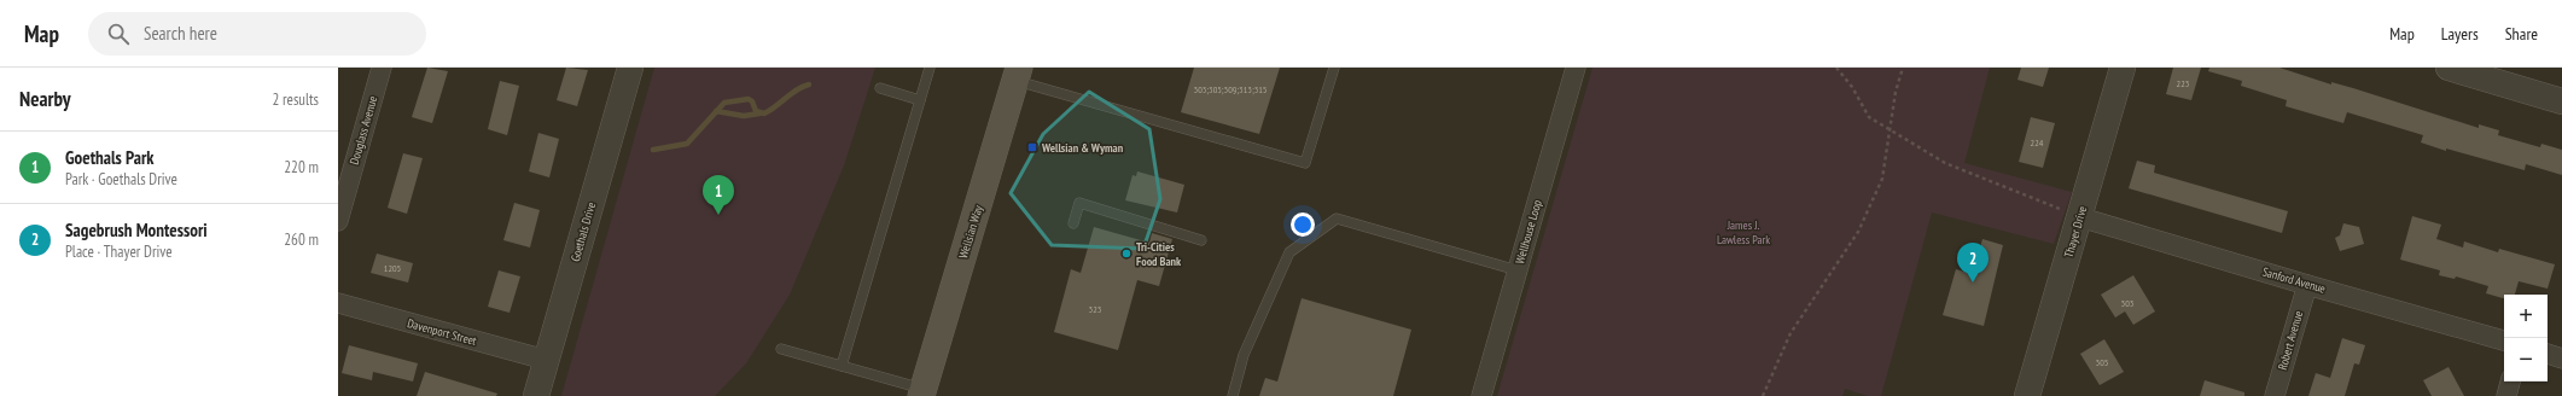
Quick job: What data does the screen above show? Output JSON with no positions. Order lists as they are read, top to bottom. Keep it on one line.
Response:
{"streets":{"main road":["Wellsian Way"],"street":["Douglass Avenue","Goethals Drive","Wellhouse Loop","Thayer Drive","Sanford Avenue","Davenport Street","Robert Avenue"]},"crossings":[["Goethals Drive","Davenport Street"],["Thayer Drive","Sanford Avenue"],["Sanford Avenue","Robert Avenue"]],"parks":["James J. Lawless Park"],"places":{"transit":["Wellsian & Wyman"],"other":["Tri-Cities Food Bank"]},"house_numbers":["223","303;305;309;313;315","224","1205","303","323","305"],"page":{"header":"Map","search":"Search here","nav":["Map","Layers","Share"],"heading":["Nearby","2 results"],"list":[{"mark":"1","name":"Goethals Park","note":"Park · Goethals Drive","value":"220 m"},{"mark":"2","name":"Sagebrush Montessori","note":"Place · Thayer Drive","value":"260 m"}],"pins":["1","2"],"map_buttons":["+","−"]}}
